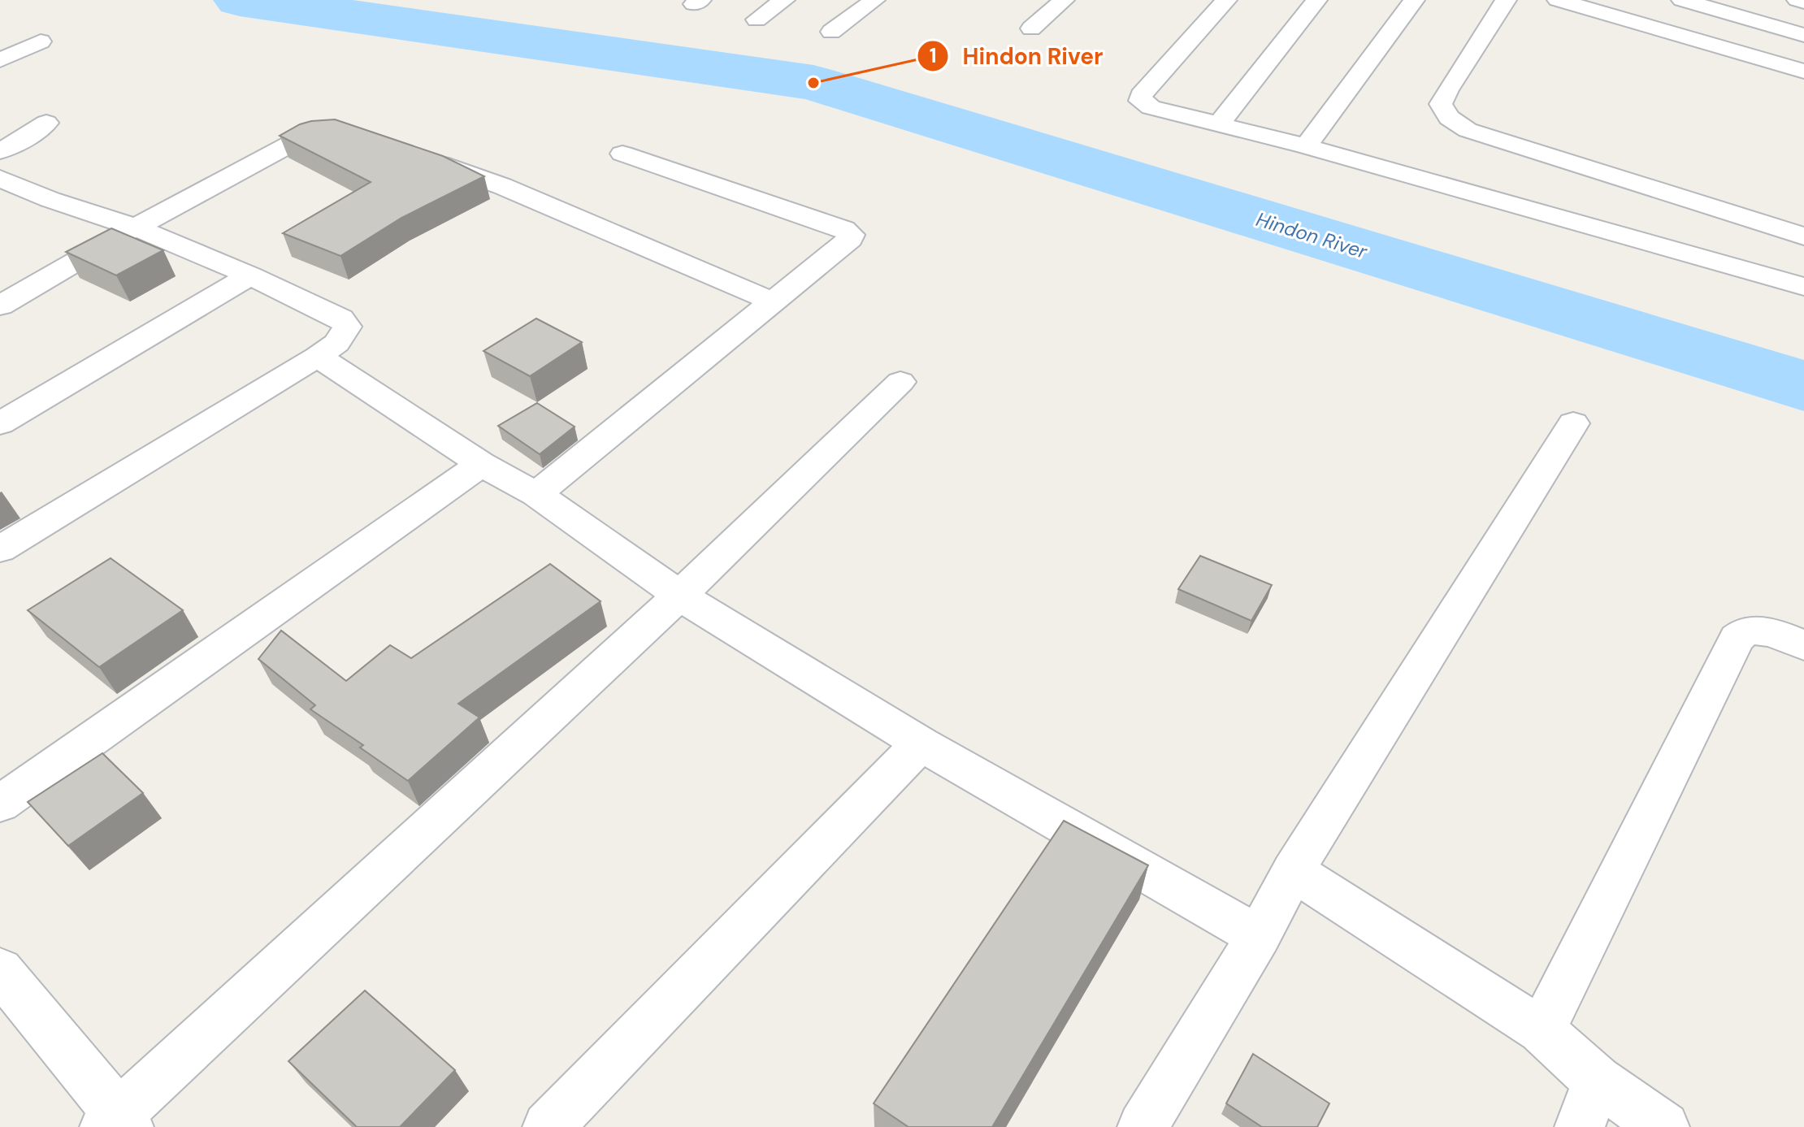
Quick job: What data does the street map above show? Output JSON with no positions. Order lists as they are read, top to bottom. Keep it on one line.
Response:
{"water":["Hindon River"],"places":["Hindon River"]}
